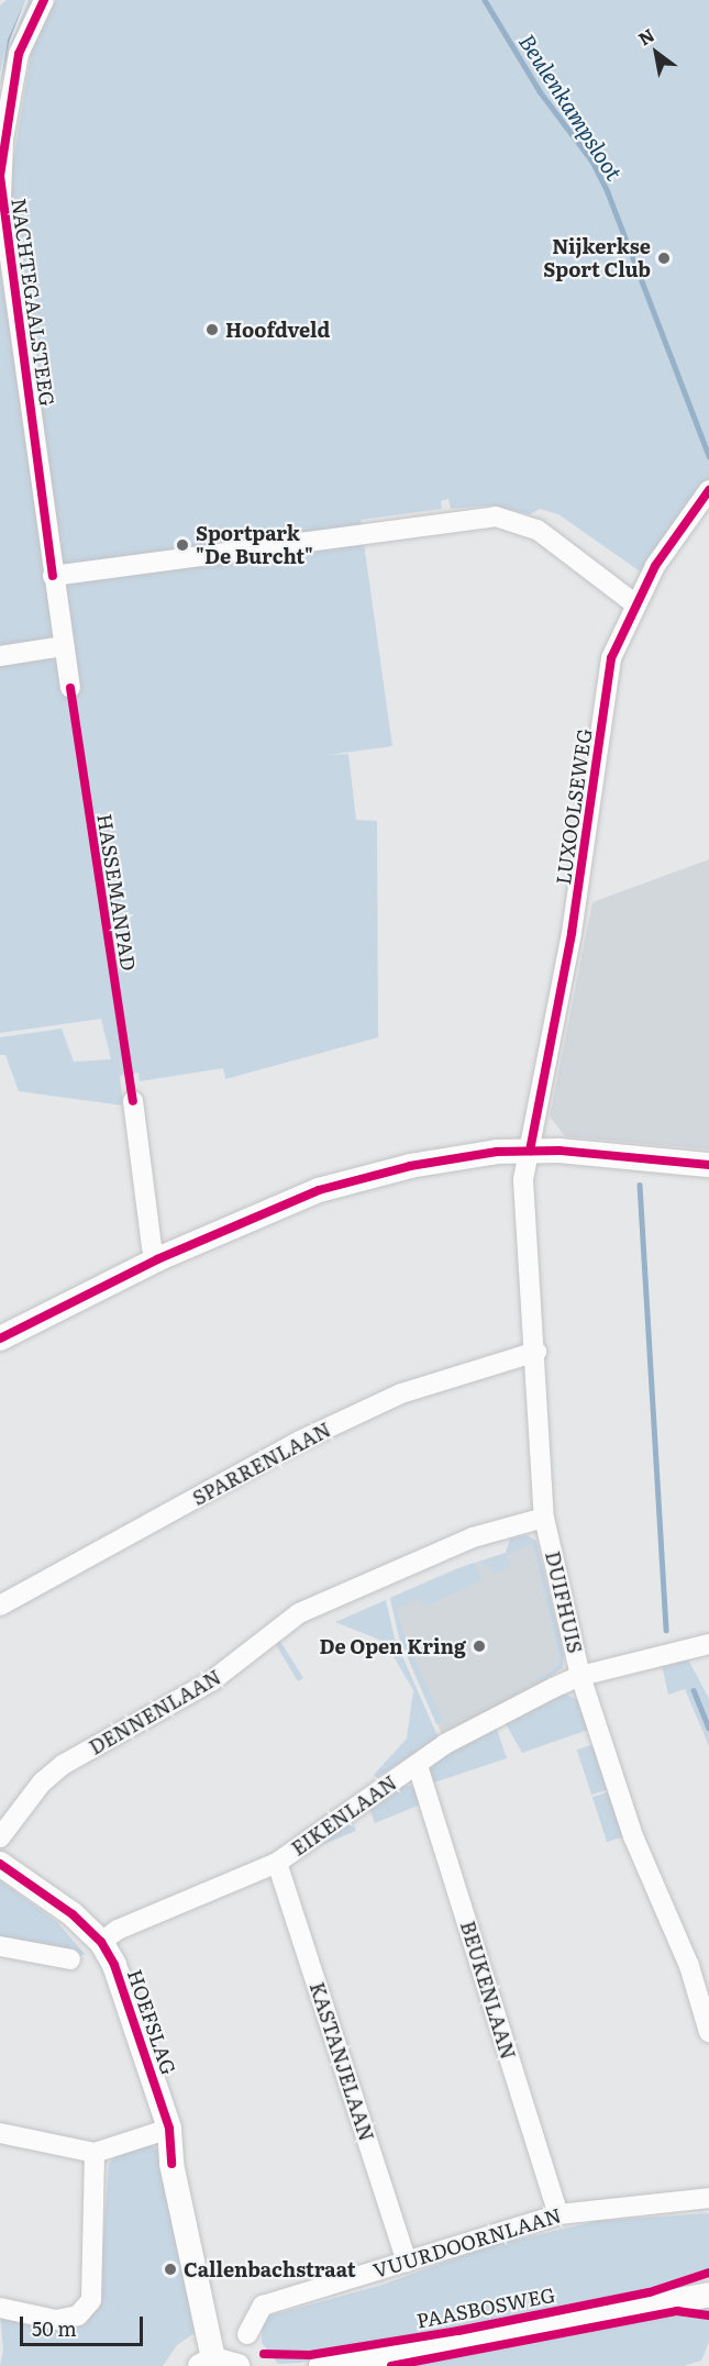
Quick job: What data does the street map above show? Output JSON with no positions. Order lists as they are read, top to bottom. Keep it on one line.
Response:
{"streets":{"street":["NACHTEGAALSTEEG","LUXOOLSEWEG","SPARRENLAAN","DUIFHUIS","DENNENLAAN","EIKENLAAN","BEUKENLAAN","HOEFSLAG","KASTANJELAAN","VUURDOORNLAAN","PAASBOSWEG"],"cycle path":["HASSEMANPAD"]},"crossings":[["LUXOOLSEWEG","DUIFHUIS"],["SPARRENLAAN","DUIFHUIS"],["DUIFHUIS","DENNENLAAN"],["DUIFHUIS","EIKENLAAN"],["EIKENLAAN","BEUKENLAAN"],["EIKENLAAN","HOEFSLAG"],["EIKENLAAN","KASTANJELAAN"],["BEUKENLAAN","VUURDOORNLAAN"],["KASTANJELAAN","VUURDOORNLAAN"]],"water":["Beulenkampsloot"],"places":["Nijkerkse Sport Club","Hoofdveld","Sportpark \"De Burcht\"","De Open Kring","Callenbachstraat"],"scale_bar":"50 m","north":"top left"}
